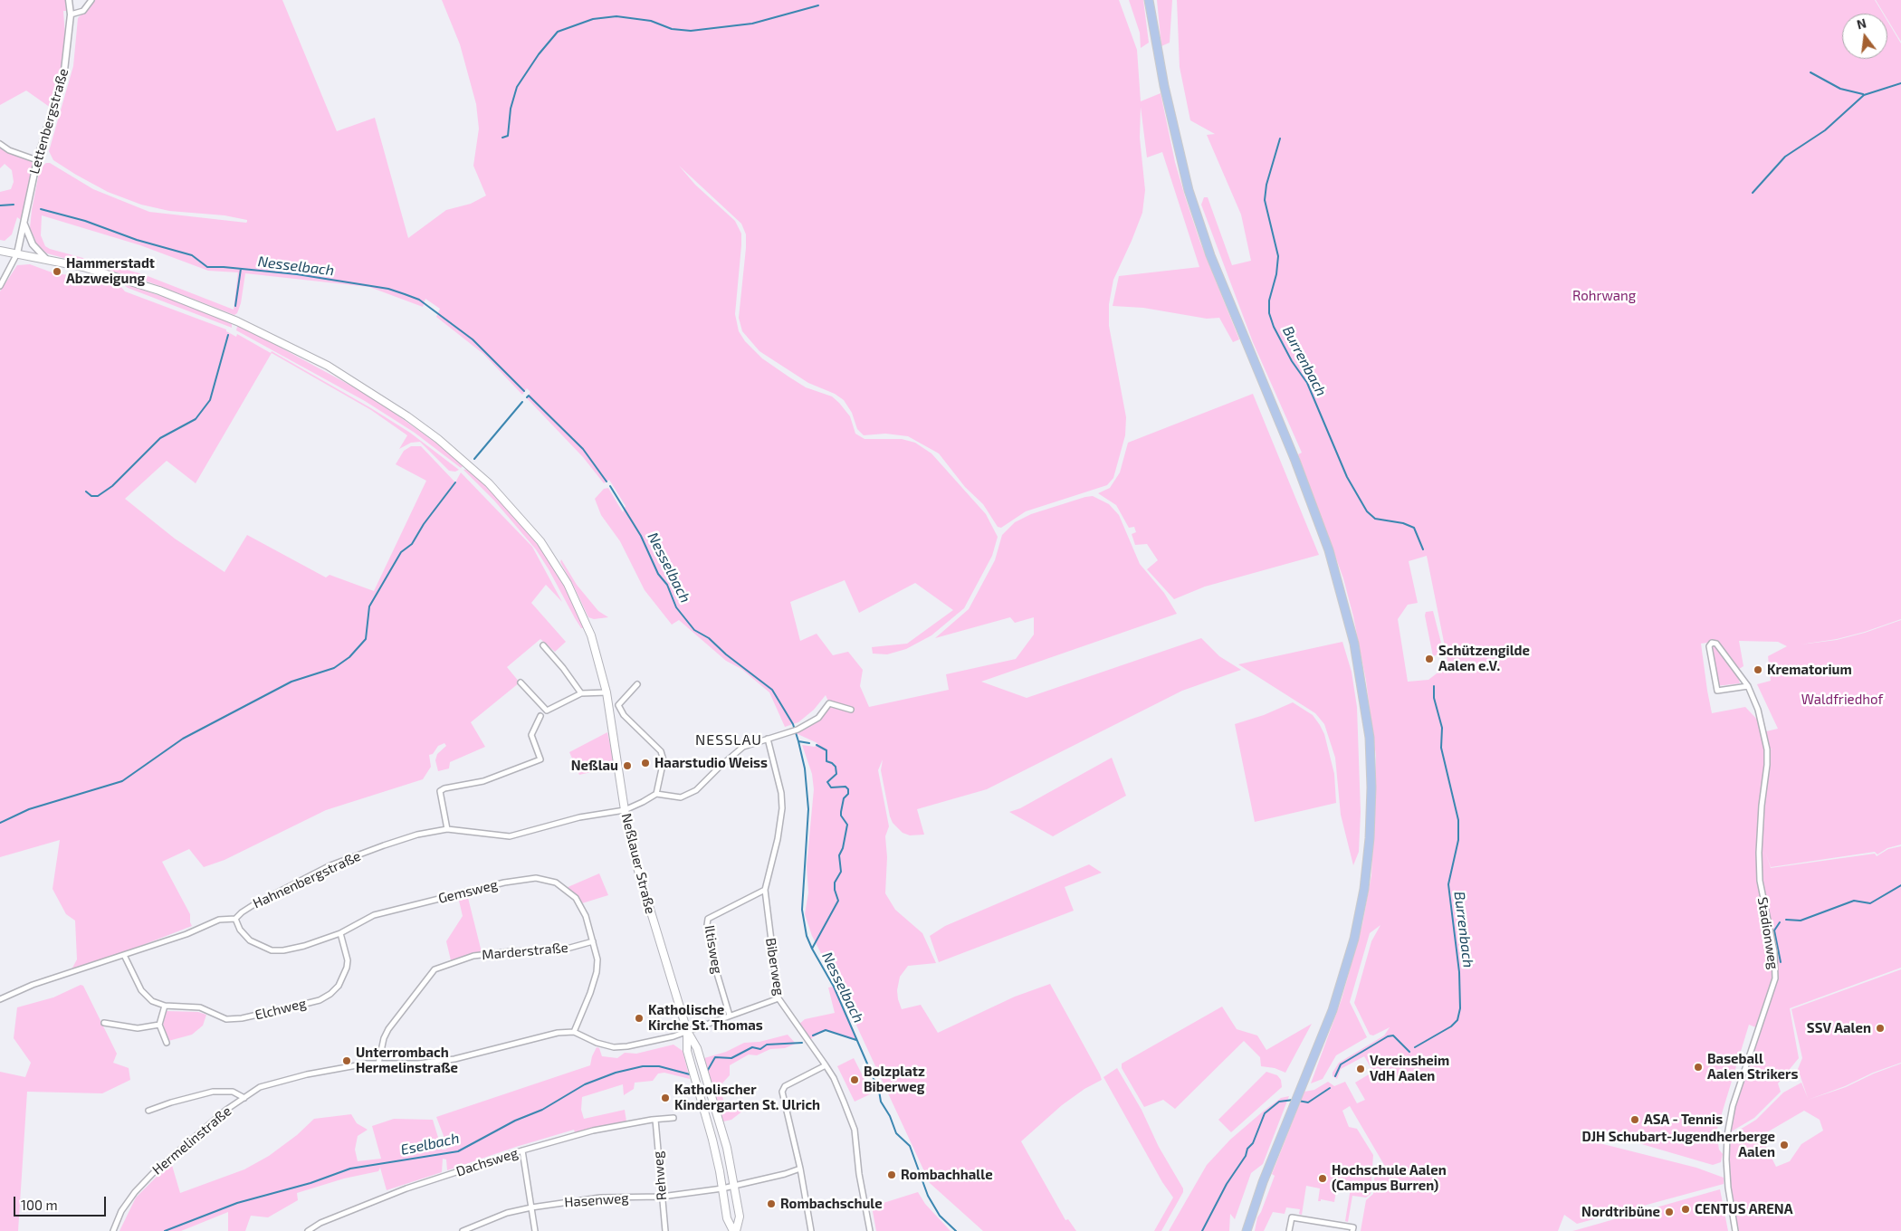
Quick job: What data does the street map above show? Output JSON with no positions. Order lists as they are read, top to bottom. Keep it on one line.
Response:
{"streets":{"main road":["Neßlauer Straße"],"street":["Lettenbergstraße","Hahnenbergstraße","Gemsweg","Stadionweg","Iltisweg","Marderstraße","Biberweg","Elchweg","Hermelinstraße","Dachsweg","Rehweg","Hasenweg"]},"crossings":[["Lettenbergstraße","Neßlauer Straße"],["Neßlauer Straße","Hahnenbergstraße"],["Neßlauer Straße","Hasenweg"],["Hahnenbergstraße","Gemsweg"],["Hahnenbergstraße","Elchweg"],["Gemsweg","Marderstraße"],["Gemsweg","Elchweg"],["Gemsweg","Hermelinstraße"],["Iltisweg","Biberweg"],["Marderstraße","Hermelinstraße"],["Dachsweg","Rehweg"],["Rehweg","Hasenweg"]],"districts":["NESSLAU"],"water":["Nesselbach","Burrenbach","Eselbach"],"parks":["Rohrwang","Waldfriedhof"],"places":["Hammerstadt Abzweigung","Schützengilde Aalen e.V.","Krematorium","Haarstudio Weiss","Neßlau","Katholische Kirche St. Thomas","SSV Aalen","Unterrombach Hermelinstraße","Baseball Aalen Strikers","Vereinsheim VdH Aalen","Bolzplatz Biberweg","Katholischer Kindergarten St. Ulrich","ASA - Tennis","DJH Schubart-Jugendherberge Aalen","Rombachhalle","Hochschule Aalen (Campus Burren)","Rombachschule","CENTUS ARENA","Nordtribüne"],"scale_bar":"100 m","north":"top"}
